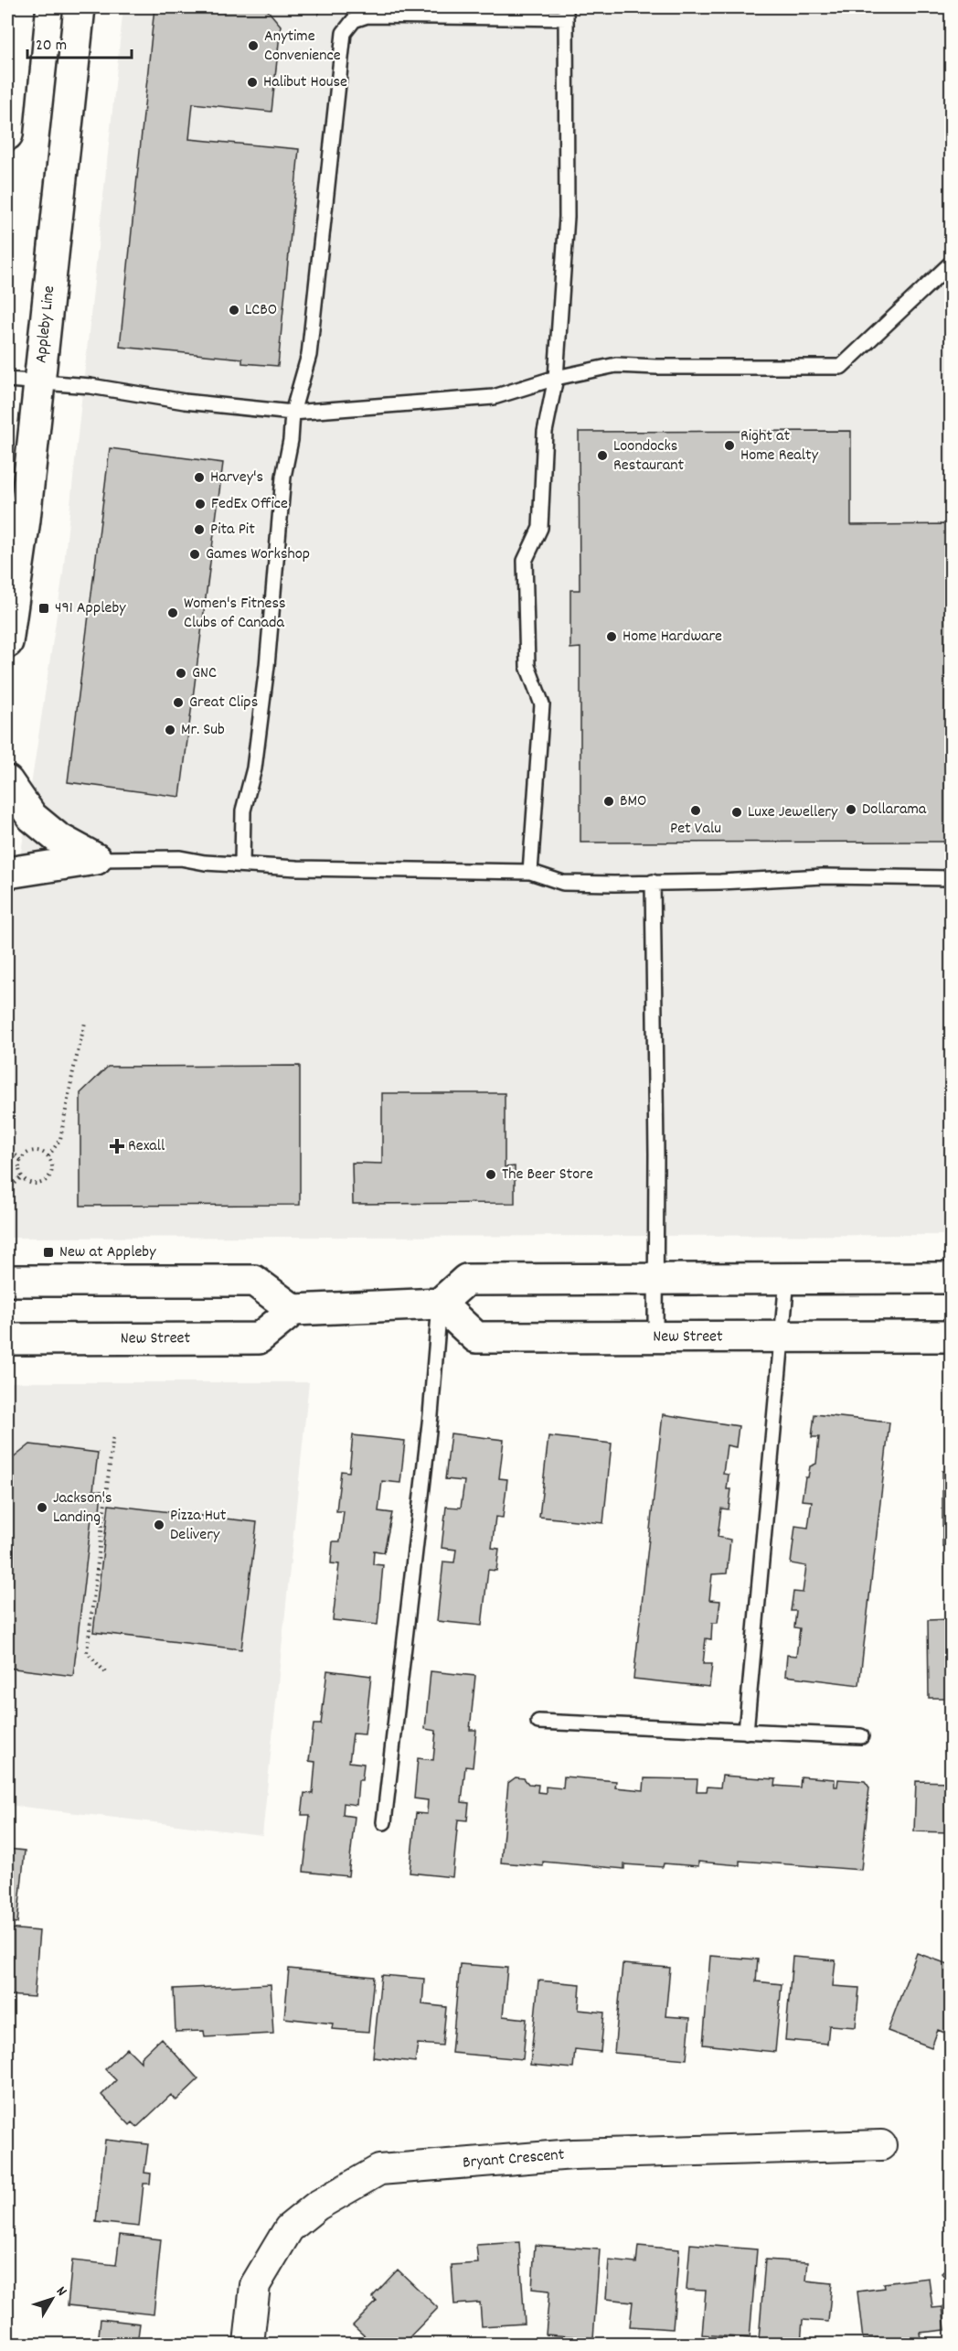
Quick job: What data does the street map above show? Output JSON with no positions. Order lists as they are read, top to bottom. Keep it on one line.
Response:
{"streets":{"main road":["Appleby Line","New Street"],"street":["Bryant Crescent"]},"places":{"other":["Anytime Convenience","Halibut House","LCBO","Right at Home Realty","Loondocks Restaurant","Harvey's","FedEx Office","Pita Pit","Games Workshop","Women's Fitness Clubs of Canada","Home Hardware","GNC","Great Clips","Mr. Sub","BMO","Dollarama","Pet Valu","Luxe Jewellery","The Beer Store","Jackson's Landing","Pizza Hut Delivery"],"transit":["491 Appleby","New at Appleby"],"health":["Rexall"]},"scale_bar":"20 m","north":"top right"}
